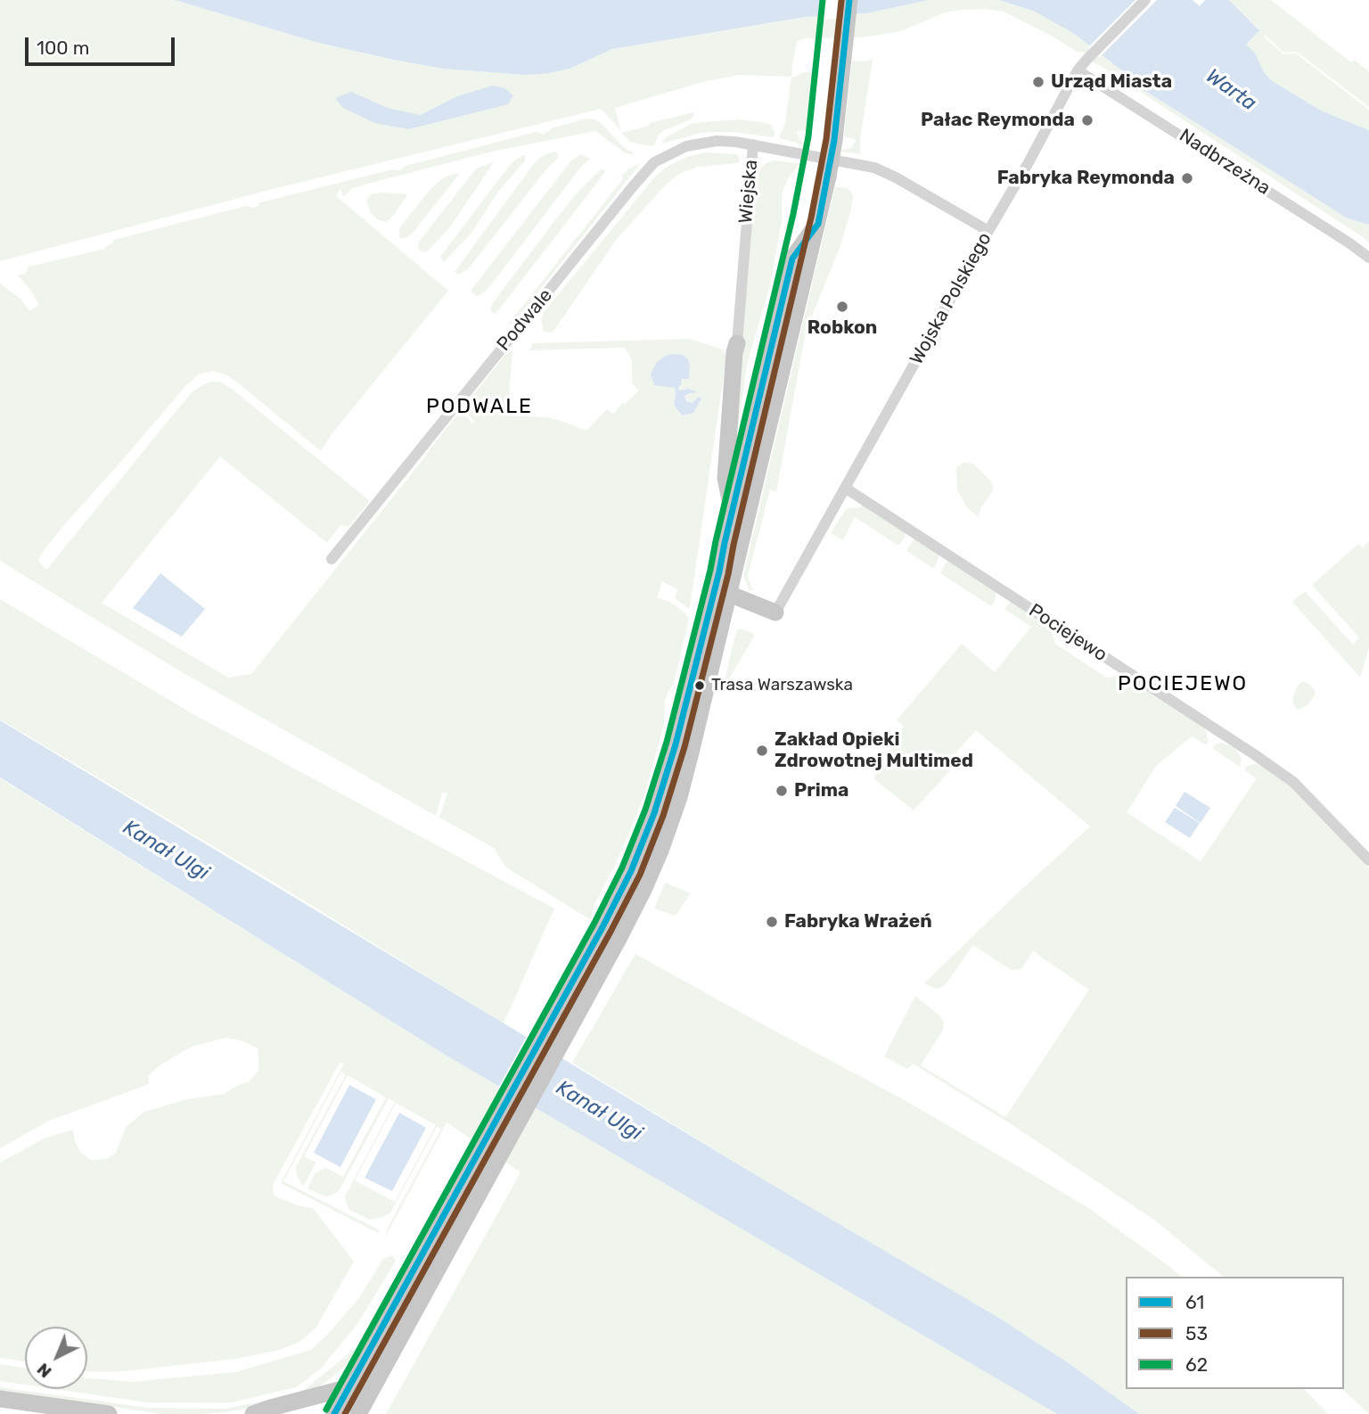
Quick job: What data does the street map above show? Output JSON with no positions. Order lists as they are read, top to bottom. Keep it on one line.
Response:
{"streets":{"street":["Nadbrzeżna","Wiejska","Wojska Polskiego","Podwale","Pociejewo"]},"crossings":[["Nadbrzeżna","Wojska Polskiego"],["Wiejska","Wojska Polskiego"],["Wiejska","Podwale"],["Wojska Polskiego","Pociejewo"]],"districts":["PODWALE","POCIEJEWO"],"water":["Warta","Kanał Ulgi"],"places":["Urząd Miasta","Pałac Reymonda","Fabryka Reymonda","Robkon","Trasa Warszawska","Zakład Opieki Zdrowotnej Multimed","Prima","Fabryka Wrażeń"],"lines":["transit line 61","transit line 62","transit line 53"],"legend":["61","53","62"],"scale_bar":"100 m","north":"bottom left"}
